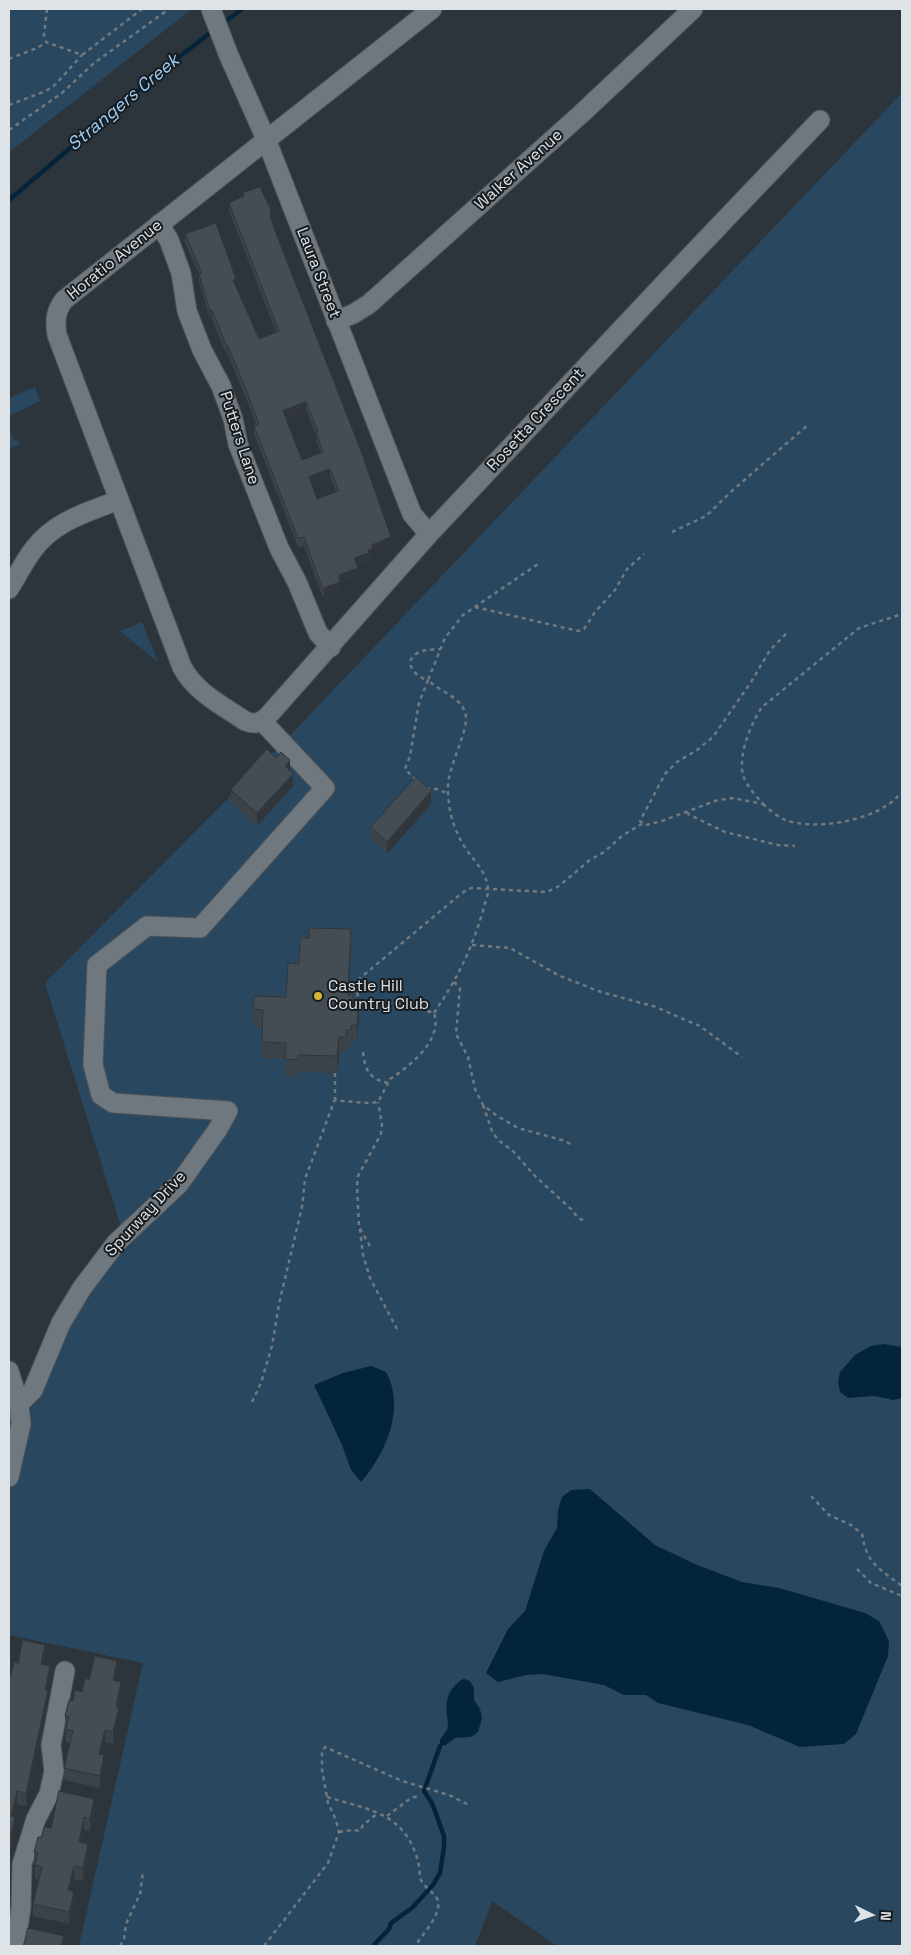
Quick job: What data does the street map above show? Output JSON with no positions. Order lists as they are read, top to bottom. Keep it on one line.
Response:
{"streets":{"street":["Walker Avenue","Horatio Avenue","Laura Street","Rosetta Crescent","Putters Lane","Spurway Drive"]},"crossings":[["Walker Avenue","Laura Street"],["Horatio Avenue","Laura Street"],["Horatio Avenue","Rosetta Crescent"],["Horatio Avenue","Putters Lane"],["Horatio Avenue","Spurway Drive"],["Laura Street","Rosetta Crescent"],["Rosetta Crescent","Putters Lane"],["Rosetta Crescent","Spurway Drive"]],"water":["Strangers Creek"],"places":["Castle Hill Country Club"],"north":"right"}
